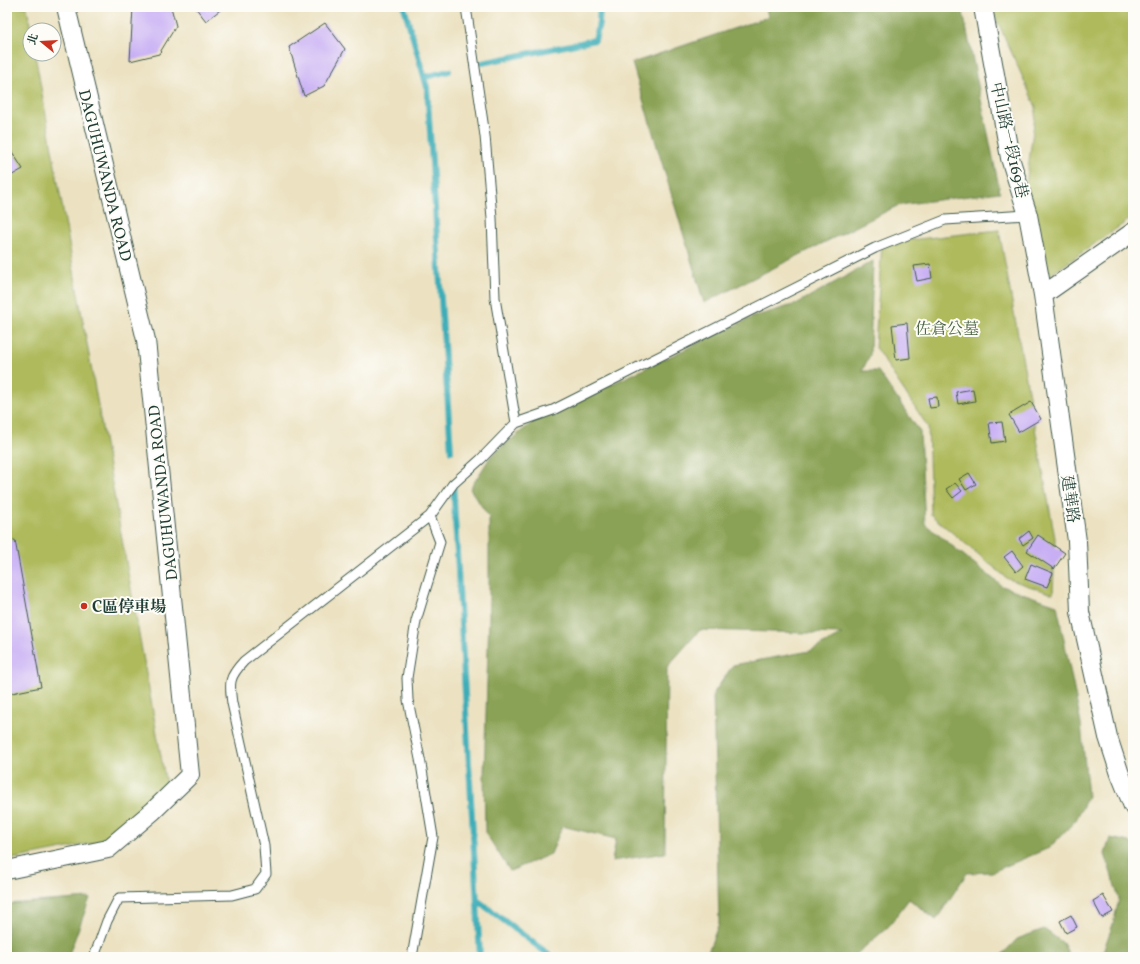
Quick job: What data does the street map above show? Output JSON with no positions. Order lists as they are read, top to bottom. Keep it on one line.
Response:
{"streets":{"street":["中山路一段169巷","DAGUHUWANDA ROAD","建華路"]},"crossings":[["中山路一段169巷","建華路"]],"parks":["佐倉公墓"],"places":["C區停車場"],"north":"left"}
